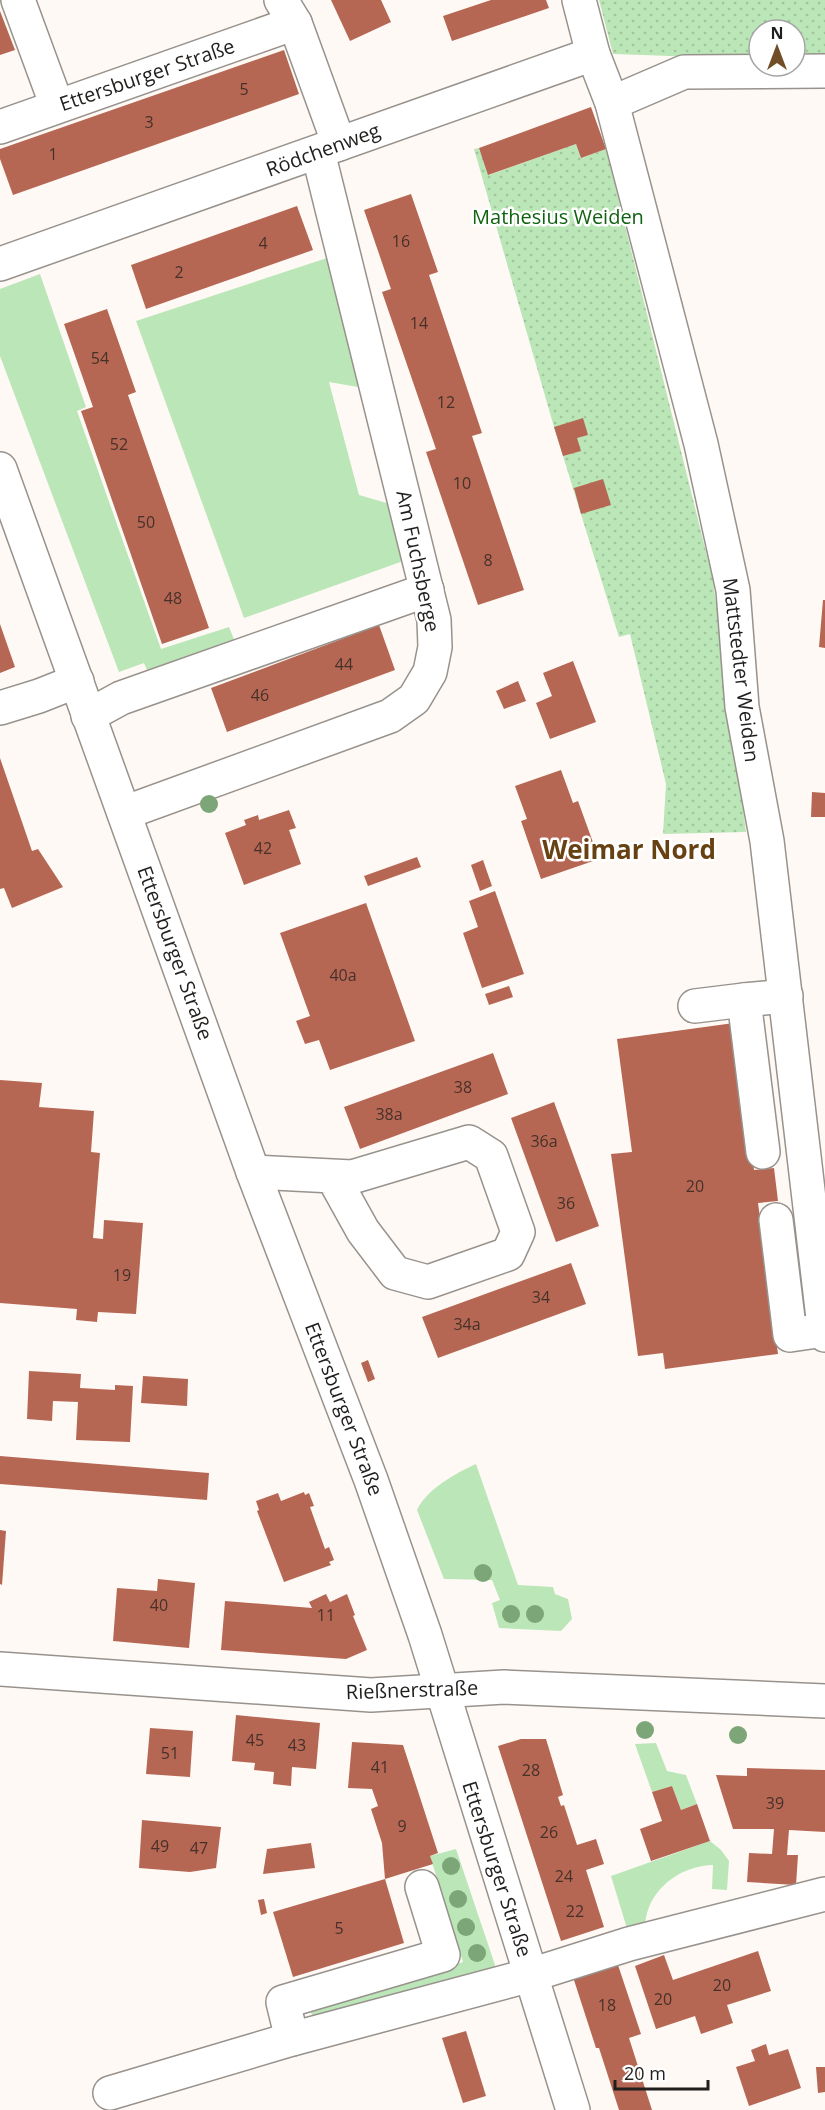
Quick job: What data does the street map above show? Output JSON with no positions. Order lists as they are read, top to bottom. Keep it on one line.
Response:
{"streets":{"street":["Ettersburger Straße","Rödchenweg","Am Fuchsberge","Mattstedter Weiden","Rießnerstraße"]},"crossings":[["Ettersburger Straße","Am Fuchsberge"],["Ettersburger Straße","Rießnerstraße"],["Rödchenweg","Am Fuchsberge"],["Rödchenweg","Mattstedter Weiden"]],"districts":["Weimar Nord"],"parks":["Mathesius Weiden"],"house_numbers":["5","3","1","16","4","2","14","54","12","52","10","50","8","48","44","46","42","40a","38","38a","36a","20","36","19","34","34a","40","11","45","43","51","41","28","39","9","26","49","47","24","22","5","20","20","18"],"scale_bar":"20 m","north":"top"}
